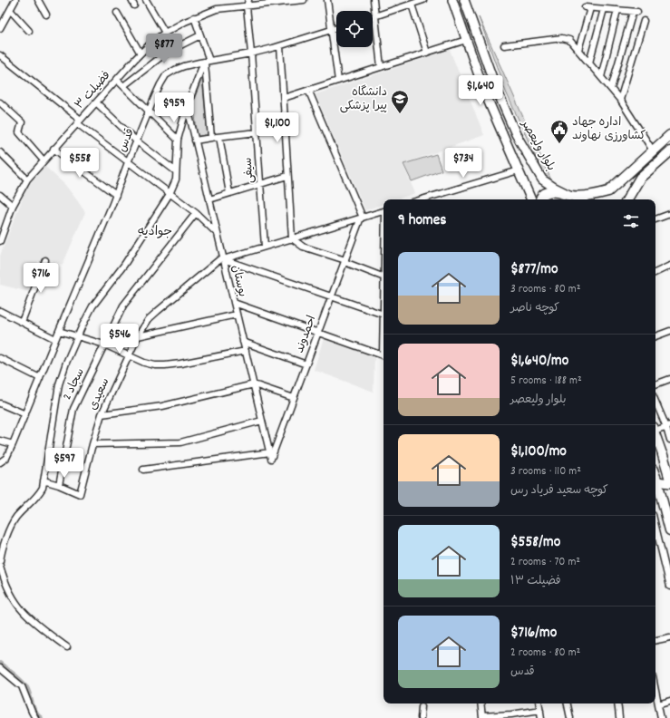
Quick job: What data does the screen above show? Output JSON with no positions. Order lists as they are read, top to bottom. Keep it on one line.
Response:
{"streets":{"main road":["بلوار ولیعصر"],"street":["فضیلت ۳","قدس","سیفی","بوستان","احمدوند","سجاد 2","سعیدی"]},"crossings":[["فضیلت ۳","سیفی"],["قدس","سیفی"],["بوستان","احمدوند"],["بوستان","سعیدی"],["سجاد 2","سعیدی"]],"districts":["جوادیه"],"places":{"school or university":["دانشگاه پیرا پزشکی"],"public building":["اداره جهاد کشاورزی نهاوند"]},"page":{"price":["$877","$1,640","$959","$1,100","$558","$734","$716","$546","$597"],"heading":"9 homes","list":[{"name":"$877/mo","note":"3 rooms · 80 m² · کوچه ناصر"},{"name":"$1,640/mo","note":"5 rooms · 188 m² · بلوار ولیعصر"},{"name":"$1,100/mo","note":"3 rooms · 110 m² · کوچه سعید فریاد رس"},{"name":"$558/mo","note":"2 rooms · 70 m² · فضیلت ۱۳"},{"name":"$716/mo","note":"2 rooms · 80 m² · قدس"}]}}
